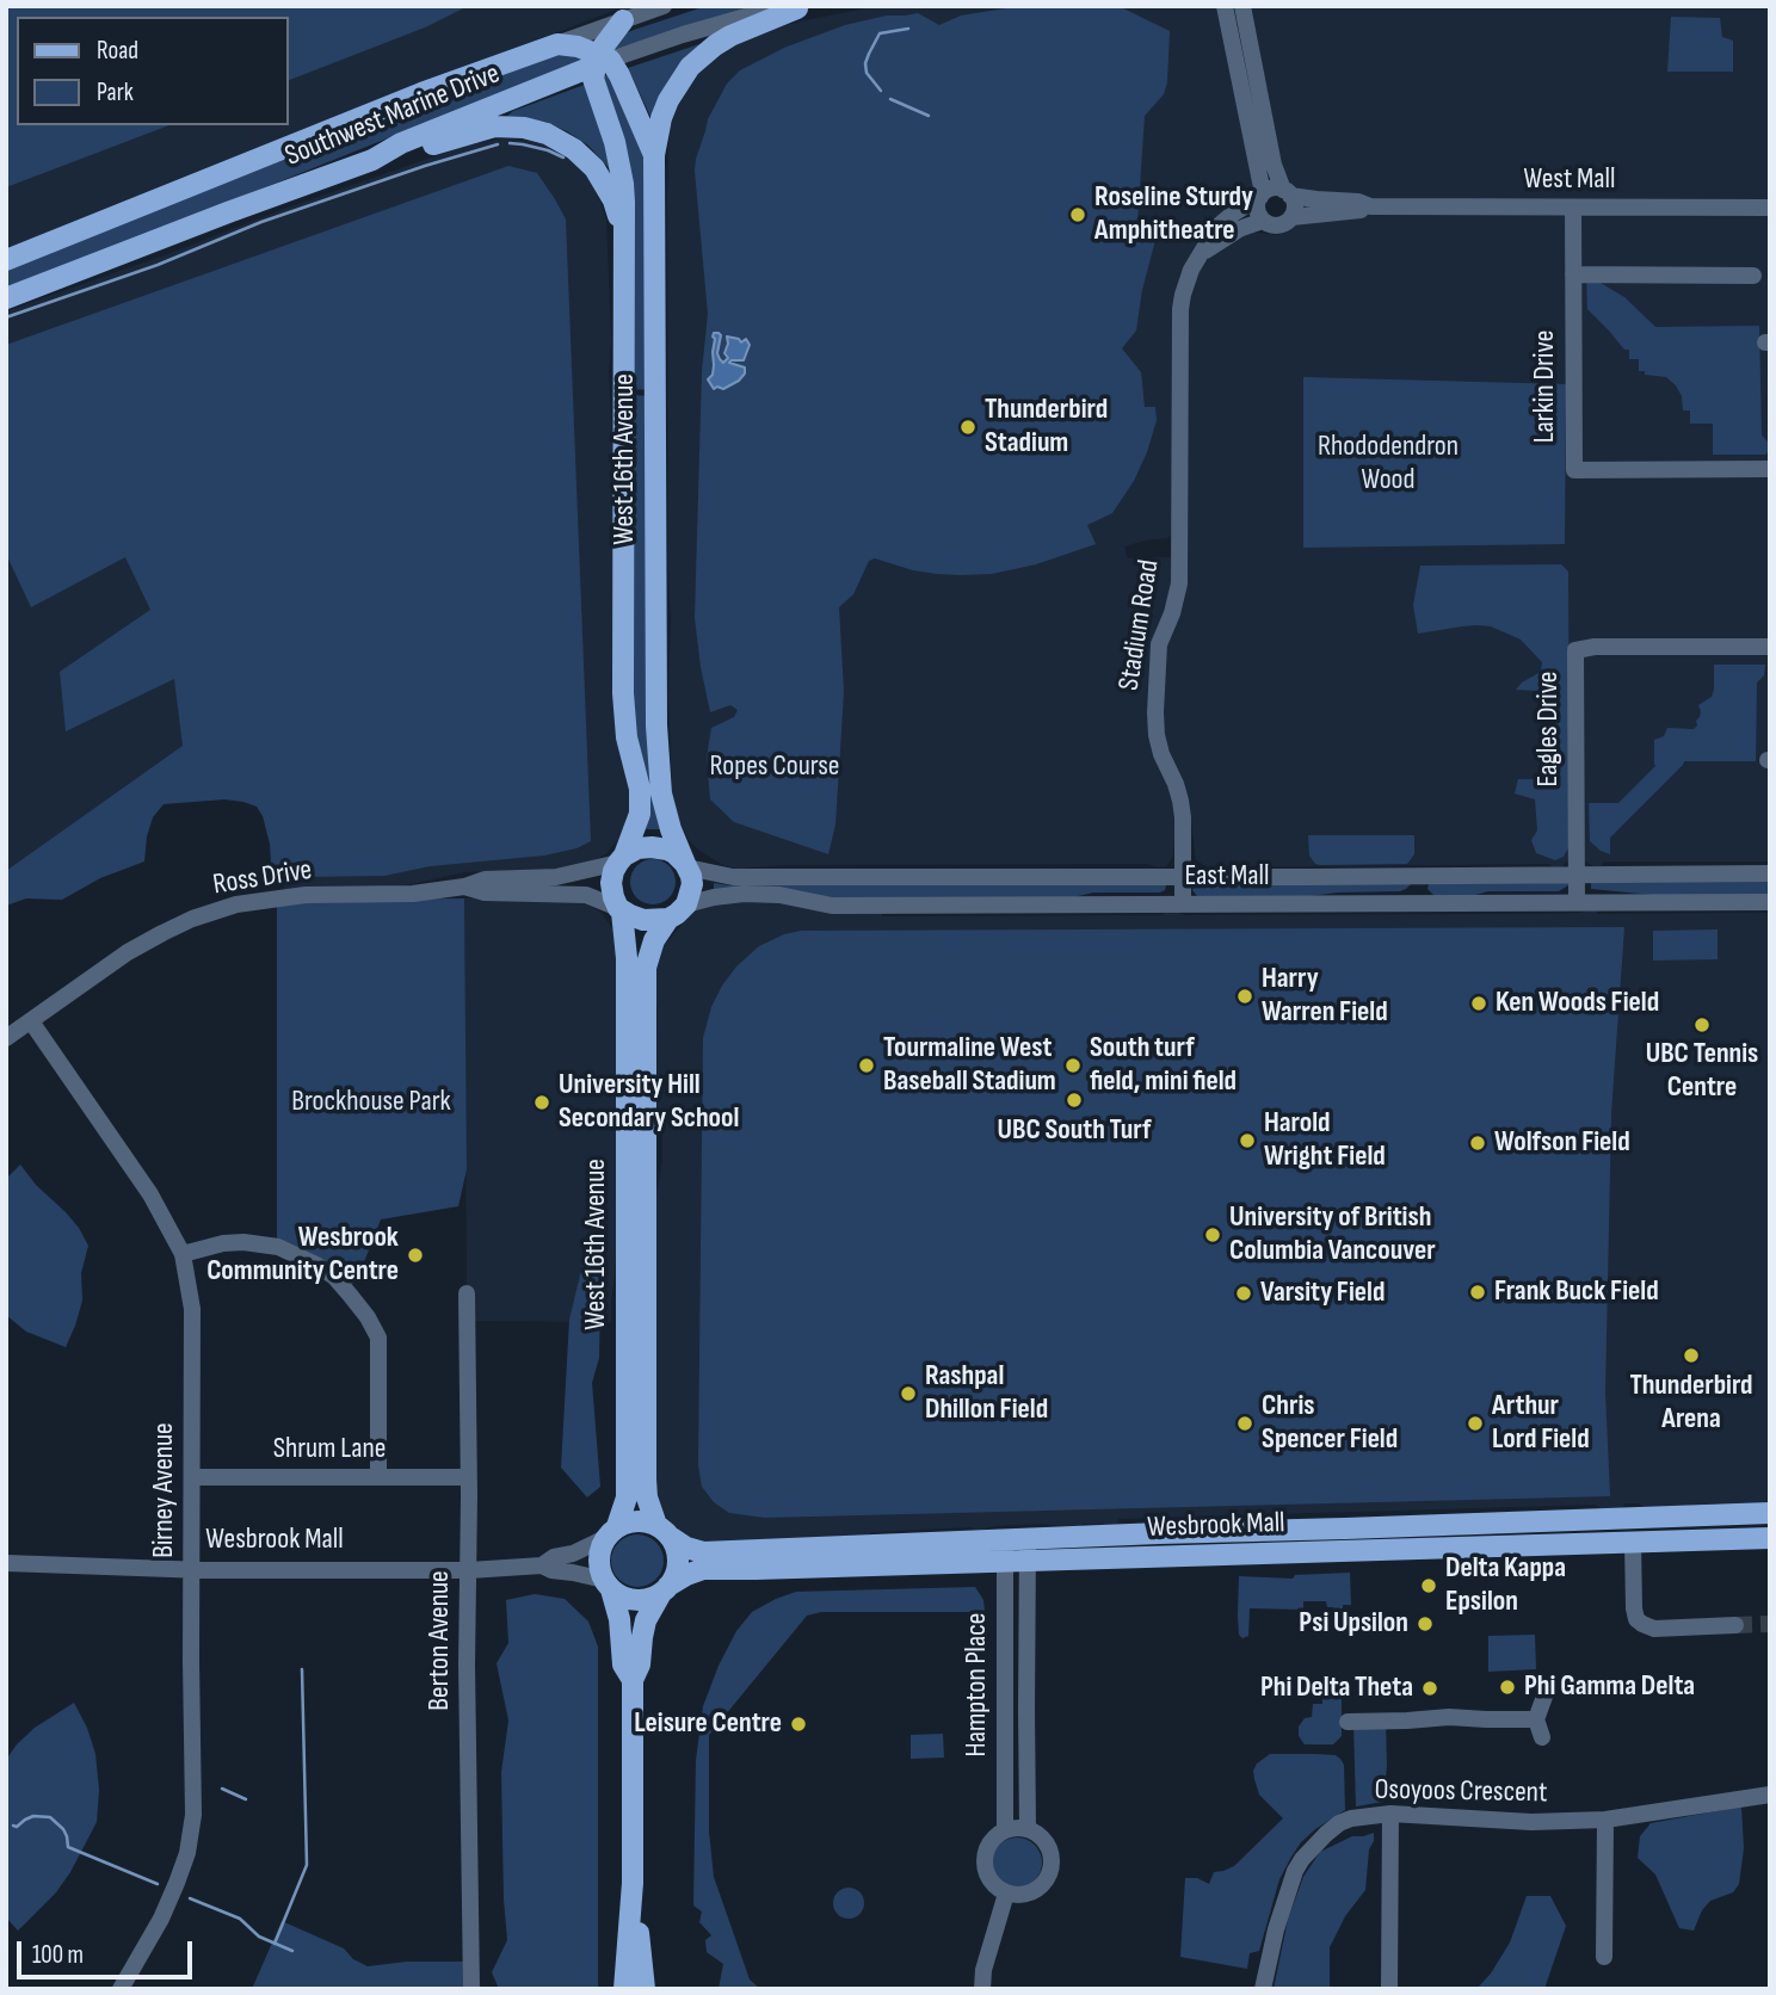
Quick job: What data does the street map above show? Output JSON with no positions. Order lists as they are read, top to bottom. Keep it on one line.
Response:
{"streets":{"main road":["Southwest Marine Drive","West 16th Avenue","Wesbrook Mall"],"street":["West Mall","Larkin Drive","Stadium Road","Eagles Drive","East Mall","Ross Drive","Shrum Lane","Birney Avenue","Berton Avenue","Hampton Place","Osoyoos Crescent"]},"crossings":[["Southwest Marine Drive","West 16th Avenue"],["West Mall","Larkin Drive"],["West Mall","Stadium Road"],["West 16th Avenue","East Mall"],["West 16th Avenue","Ross Drive"],["West 16th Avenue","Wesbrook Mall"],["Stadium Road","East Mall"],["Eagles Drive","East Mall"],["East Mall","Ross Drive"],["Ross Drive","Birney Avenue"],["Shrum Lane","Birney Avenue"],["Shrum Lane","Berton Avenue"],["Birney Avenue","Wesbrook Mall"],["Wesbrook Mall","Berton Avenue"],["Wesbrook Mall","Hampton Place"]],"parks":["Rhododendron Wood","Ropes Course","Brockhouse Park"],"places":["Roseline Sturdy Amphitheatre","Thunderbird Stadium","Harry Warren Field","Ken Woods Field","UBC Tennis Centre","Tourmaline West Baseball Stadium","South turf field, mini field","UBC South Turf","University Hill Secondary School","Harold Wright Field","Wolfson Field","University of British Columbia Vancouver","Wesbrook Community Centre","Frank Buck Field","Varsity Field","Thunderbird Arena","Rashpal Dhillon Field","Chris Spencer Field","Arthur Lord Field","Delta Kappa Epsilon","Psi Upsilon","Phi Gamma Delta","Phi Delta Theta","Leisure Centre"],"legend":["Road","Park"],"scale_bar":"100 m"}
